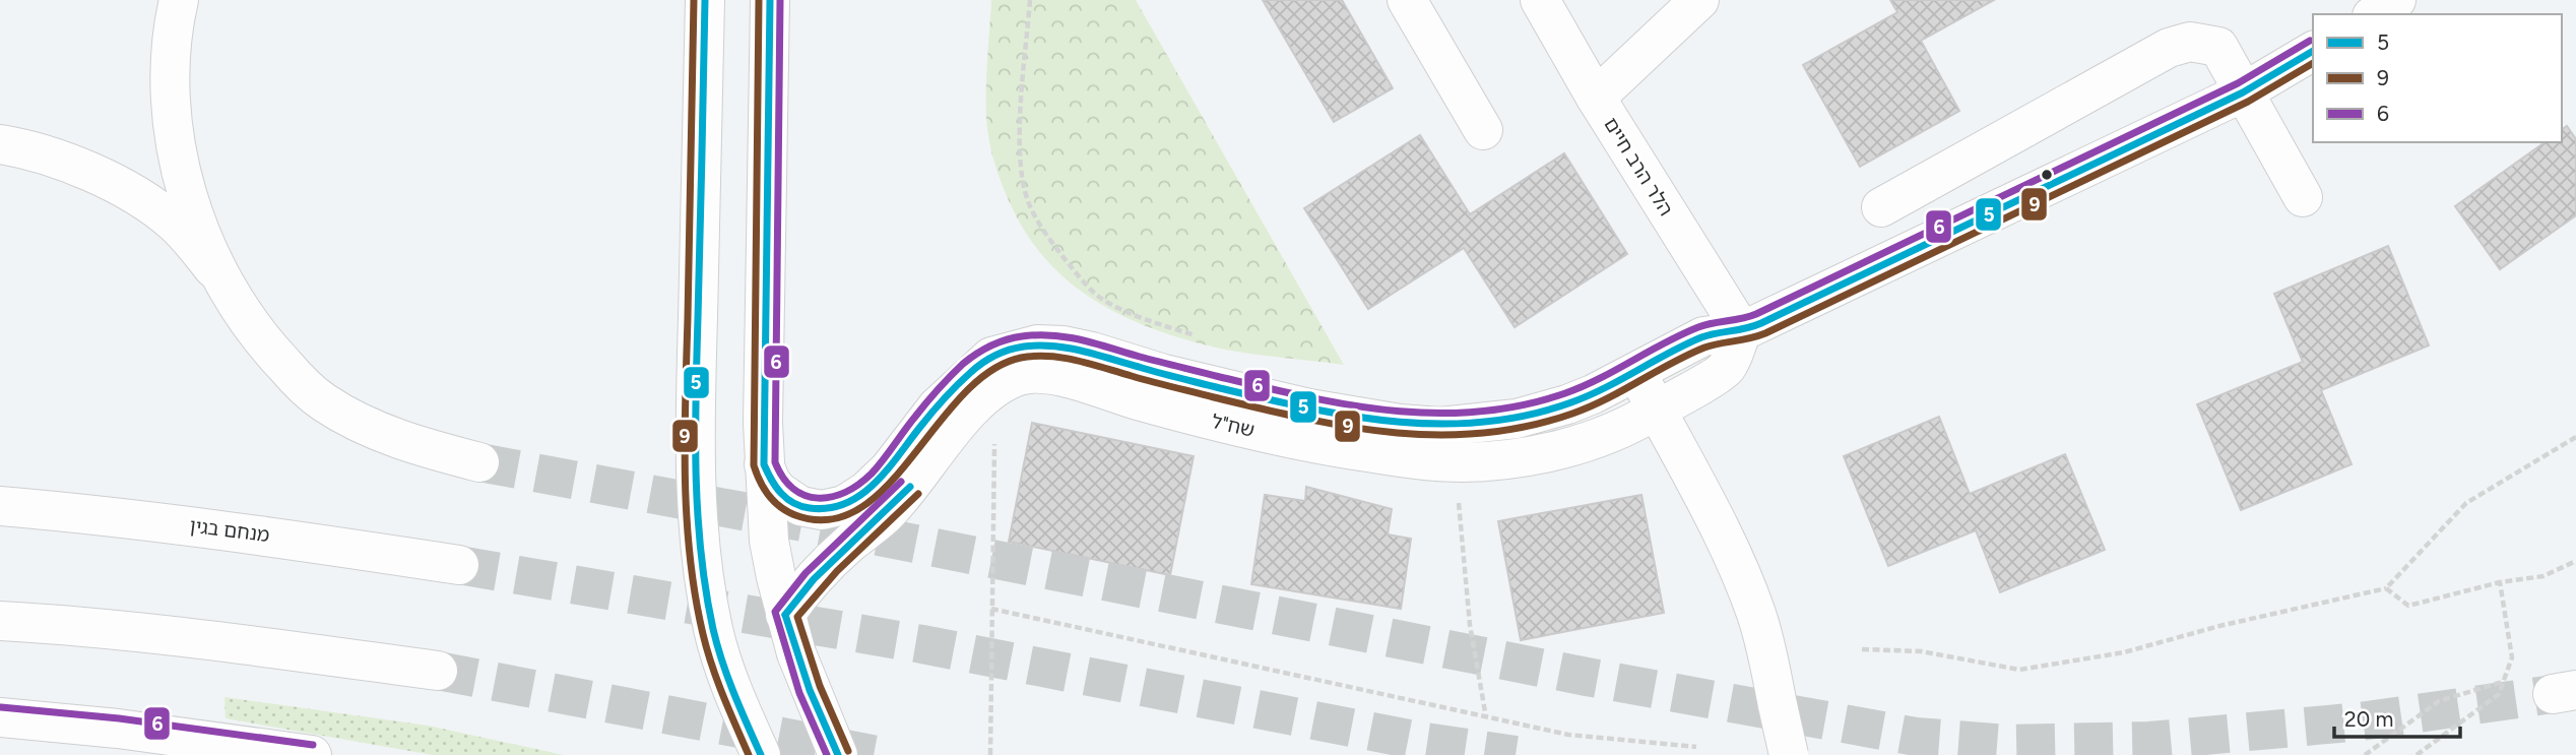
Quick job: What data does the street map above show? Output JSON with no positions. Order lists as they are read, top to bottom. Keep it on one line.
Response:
{"streets":{"main road":["הלר הרב חיים","שח\"ל","מנחם בגין"]},"crossings":[["הלר הרב חיים","שח\"ל"]],"lines":["transit line 5","transit line 9","transit line 6"],"legend":["5","9","6"],"scale_bar":"20 m"}
